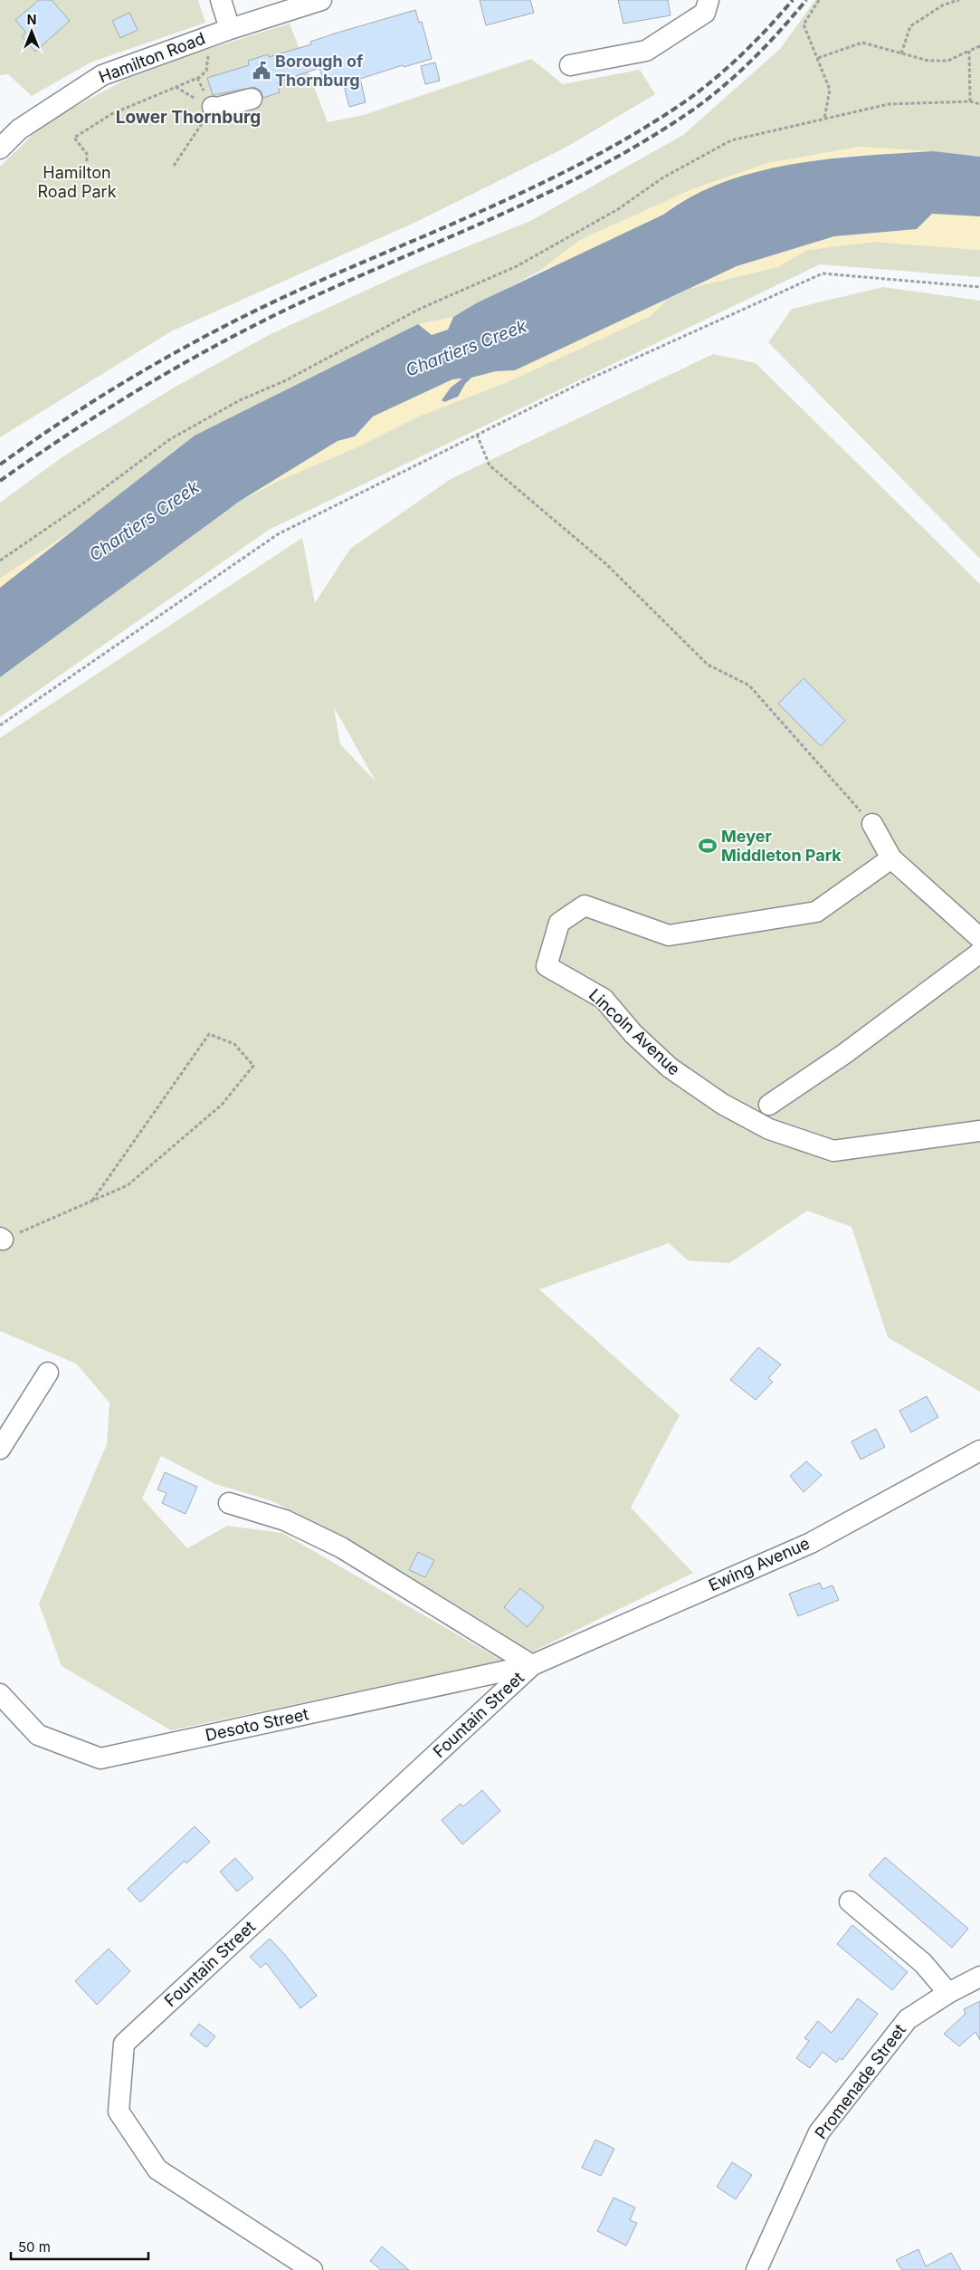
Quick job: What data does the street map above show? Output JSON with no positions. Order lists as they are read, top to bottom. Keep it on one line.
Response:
{"streets":{"street":["Hamilton Road","Lincoln Avenue","Ewing Avenue","Fountain Street","Desoto Street","Promenade Street"]},"crossings":[["Ewing Avenue","Fountain Street"],["Ewing Avenue","Desoto Street"],["Fountain Street","Desoto Street"]],"districts":["Lower Thornburg"],"water":["Chartiers Creek"],"parks":["Hamilton Road Park"],"places":{"public building":["Borough of Thornburg"],"sports":["Meyer Middleton Park"]},"scale_bar":"50 m","north":"top"}
